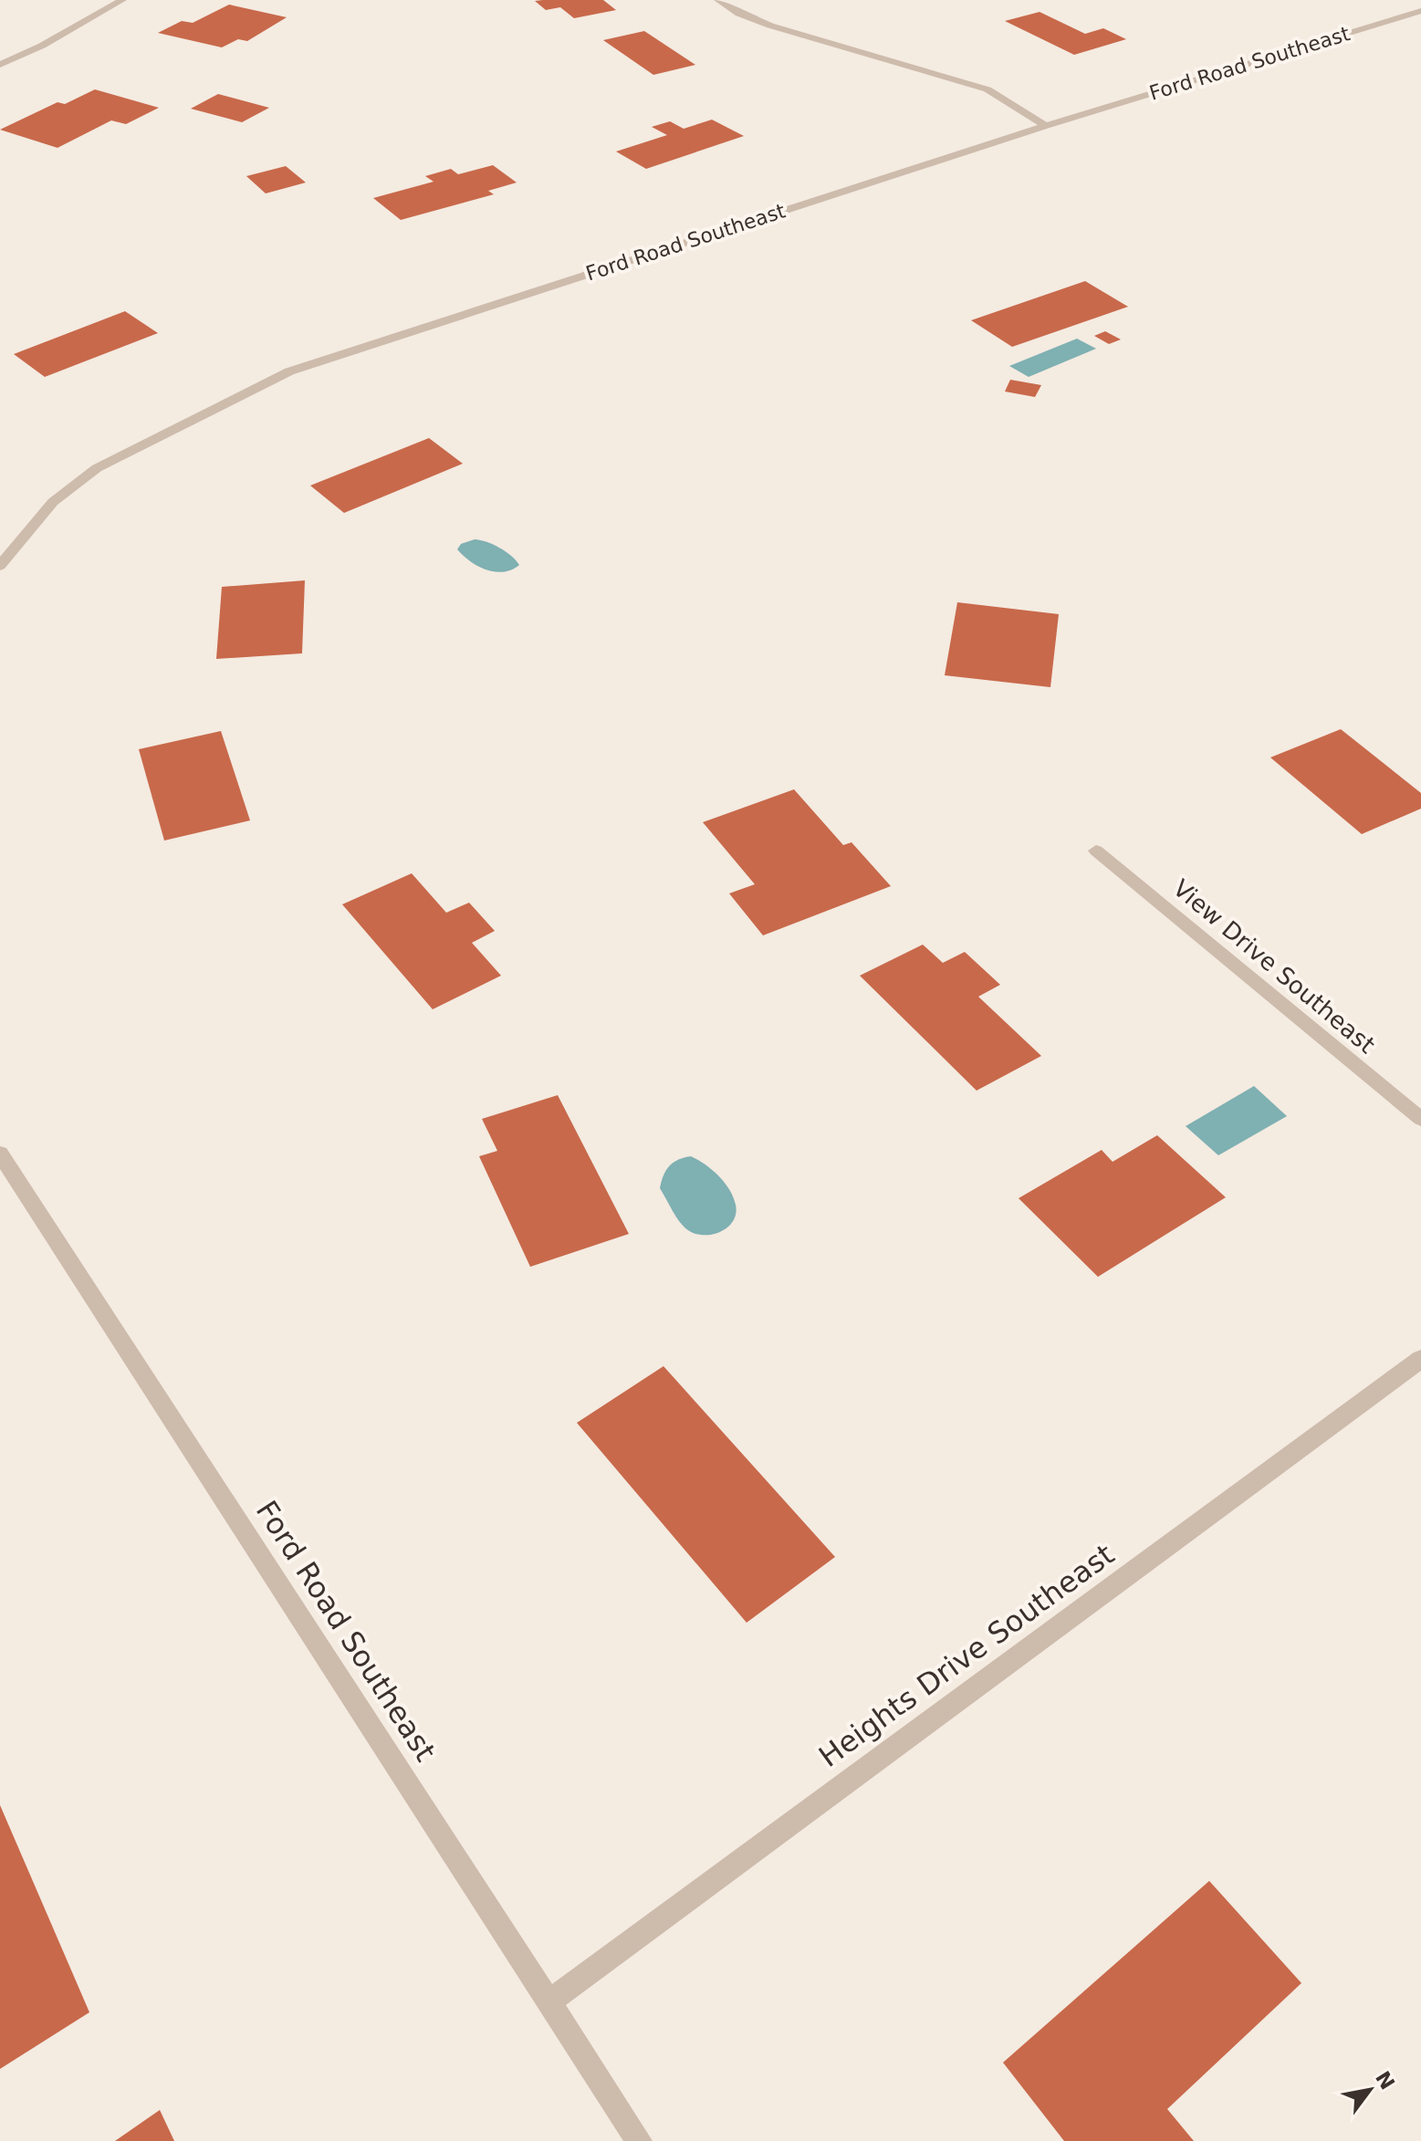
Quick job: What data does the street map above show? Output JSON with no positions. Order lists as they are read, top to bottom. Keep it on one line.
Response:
{"streets":{"street":["Ford Road Southeast","View Drive Southeast","Heights Drive Southeast"]},"crossings":[["Ford Road Southeast","Heights Drive Southeast"]],"north":"top right"}
